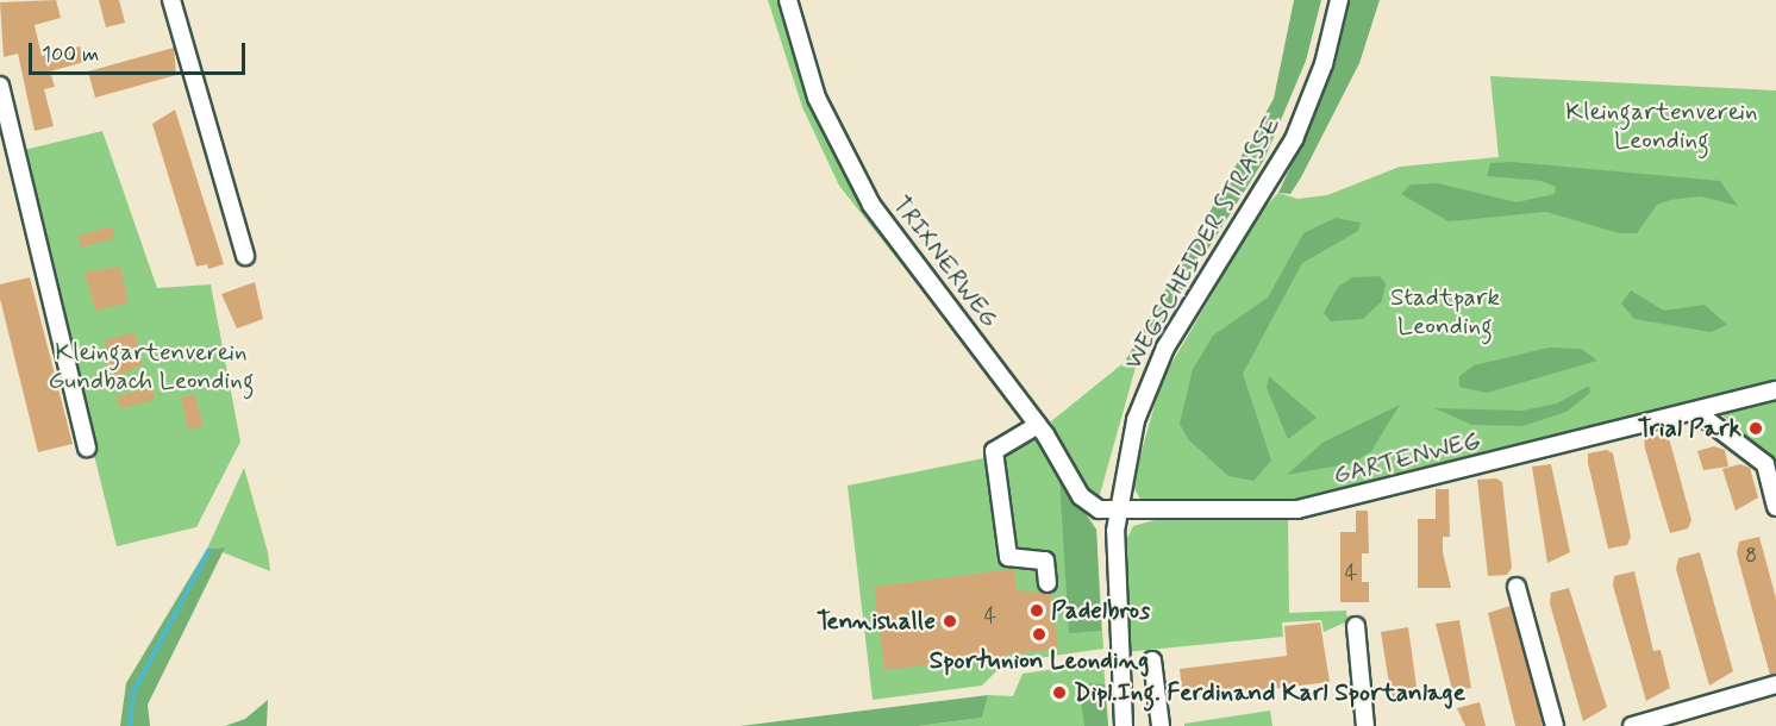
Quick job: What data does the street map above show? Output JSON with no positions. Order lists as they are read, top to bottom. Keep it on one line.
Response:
{"streets":{"street":["WEGSCHEIDER STRASSE","TRIXNERWEG","GARTENWEG"]},"crossings":[["WEGSCHEIDER STRASSE","TRIXNERWEG"],["WEGSCHEIDER STRASSE","GARTENWEG"],["TRIXNERWEG","GARTENWEG"]],"parks":["Kleingartenverein Leonding","Stadtpark Leonding","Kleingartenverein Gundbach Leonding"],"places":["Trial Park","Padelbros","Tennishalle","Sportunion Leonding","Dipl.Ing. Ferdinand Karl Sportanlage"],"house_numbers":["8","4","4"],"scale_bar":"100 m"}
